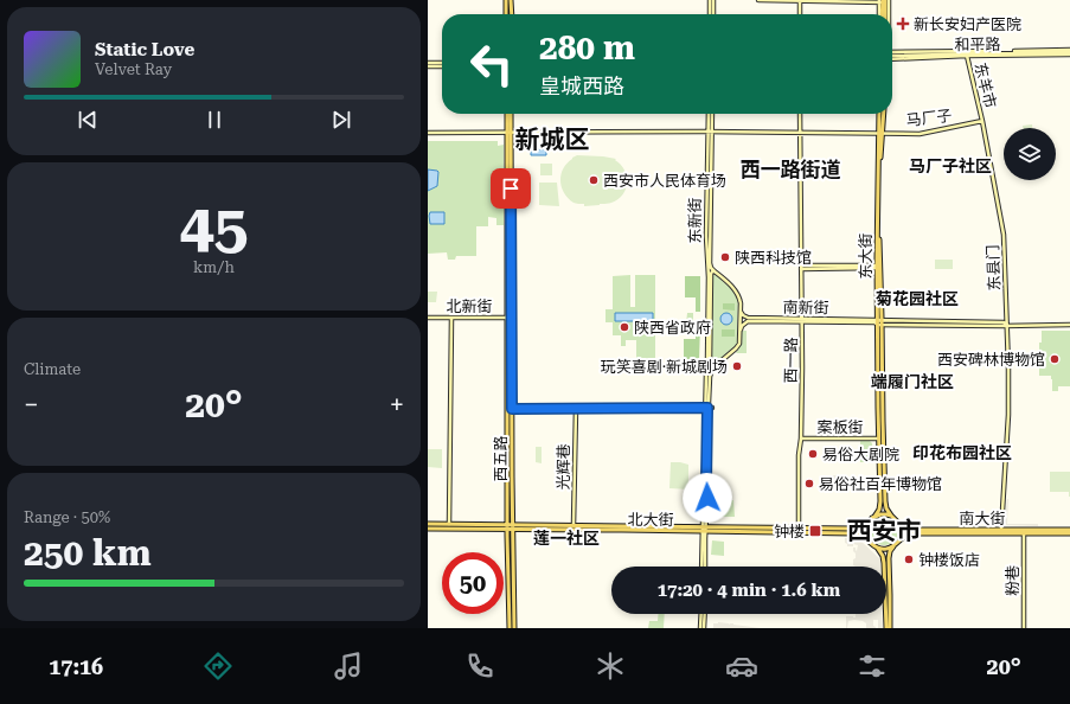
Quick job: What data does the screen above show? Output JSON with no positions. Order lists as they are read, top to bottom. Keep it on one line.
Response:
{"streets":{"main road":["东大街","西五路","南大街","北大街"],"street":["和平路","东羊市","马厂子","东新街","东县门","北新街","南新街","西一路","案板街","光辉巷","粉巷"]},"crossings":[["和平路","东羊市"],["东羊市","马厂子"],["东羊市","东县门"],["马厂子","东新街"],["马厂子","东大街"],["马厂子","东县门"],["马厂子","西一路"],["马厂子","西五路"],["东大街","南新街"],["东大街","案板街"],["东大街","南大街"],["东大街","北大街"],["东县门","南新街"],["东县门","南大街"],["北新街","西五路"],["南新街","西一路"],["西一路","案板街"],["西一路","北大街"],["西五路","北大街"],["光辉巷","北大街"],["南大街","北大街"],["南大街","粉巷"]],"districts":["新城区","马厂子社区","西一路街道","菊花园社区","端履门社区","印花布园社区","西安市","莲一社区"],"places":{"health":["新长安妇产医院"],"other":["西安市人民体育场","陕西科技馆","陕西省政府","西安碑林博物馆","玩笑喜剧·新城剧场","易俗大剧院","易俗社百年博物馆","钟楼饭店"],"transit":["钟楼"]},"page":{"turn":["280 m","皇城西路"],"song":["Static Love","Velvet Ray"],"tile":[["45","km/h"],"Climate",["Range · 50%","250 km"]],"heat":["−","20°","+"],"limit":"50","trip":"17:20 · 4 min · 1.6 km","tabs":["17:16","20°"]}}
